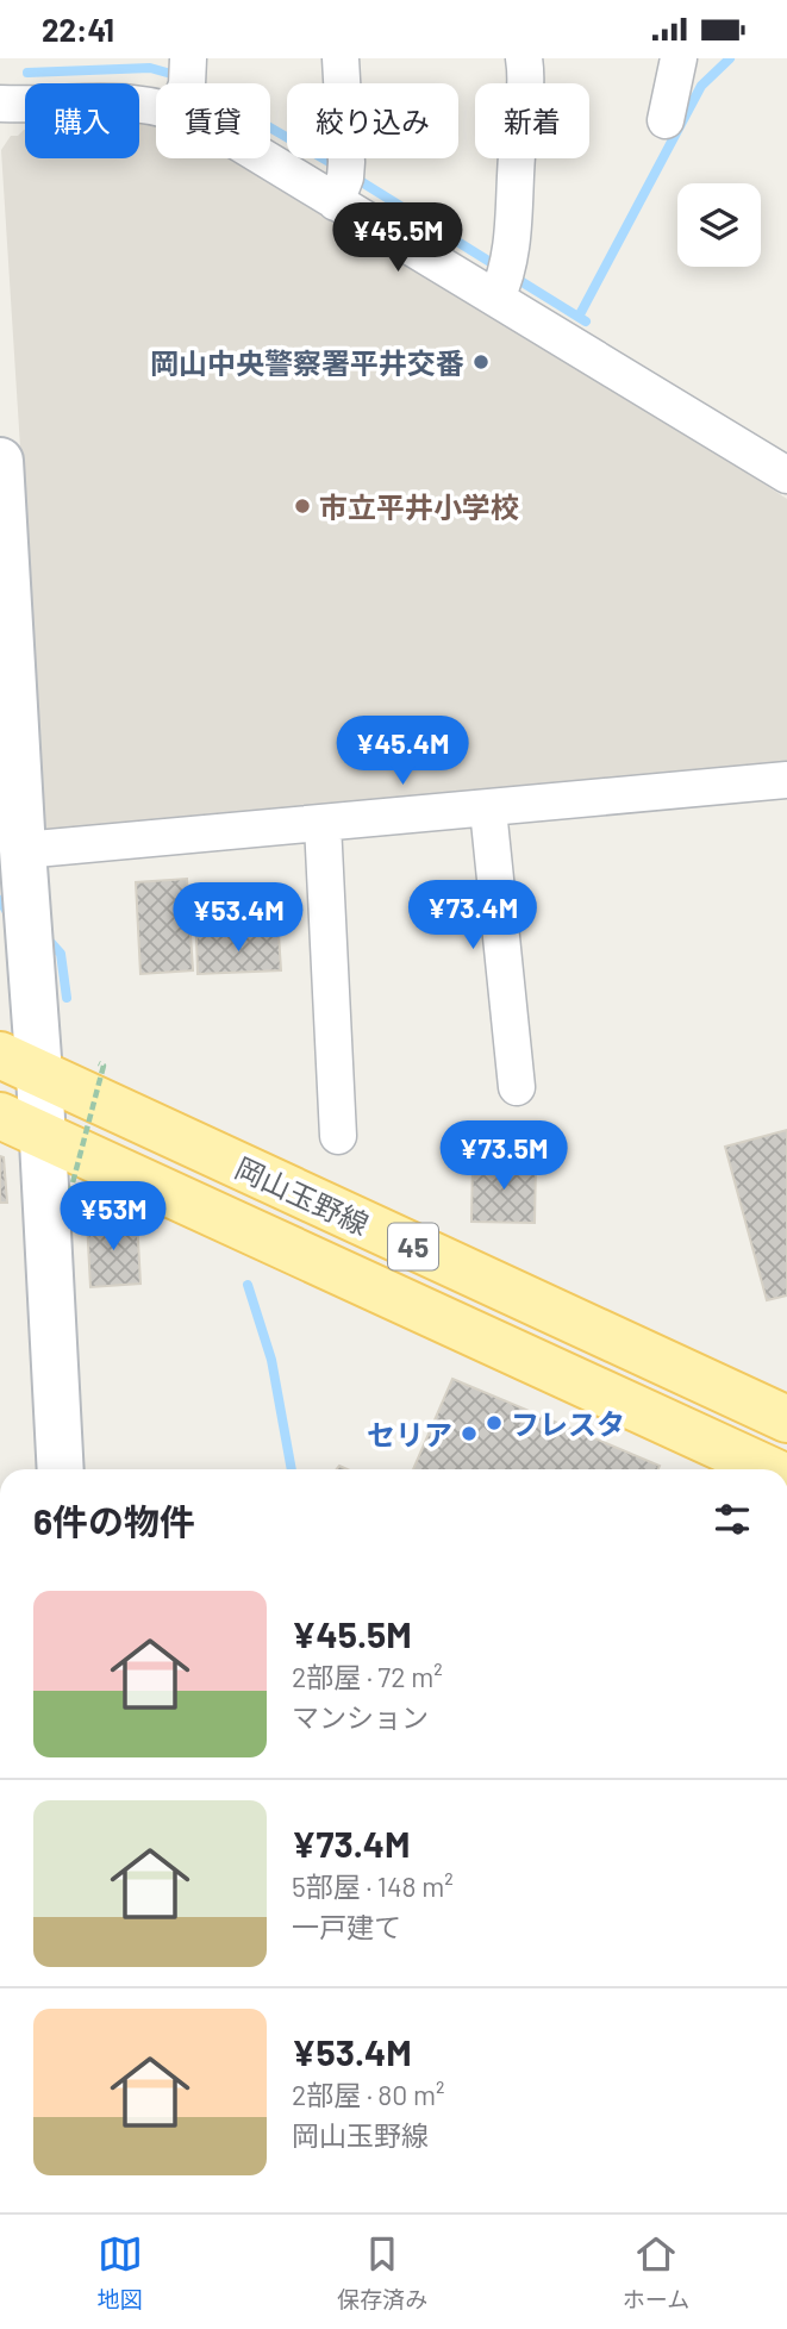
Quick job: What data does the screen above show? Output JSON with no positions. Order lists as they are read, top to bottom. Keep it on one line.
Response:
{"streets":{"main road":["岡山玉野線","45"]},"places":["岡山中央警察署平井交番","市立平井小学校","フレスタ","セリア"],"page":{"status":"22:41","chip":["購入","賃貸","絞り込み","新着"],"price":["¥45.5M","¥45.4M","¥73.4M","¥53.4M","¥73.5M","¥53M"],"heading":"6件の物件","list":[{"name":"¥45.5M","note":"2部屋 · 72 m² · マンション"},{"name":"¥73.4M","note":"5部屋 · 148 m² · 一戸建て"},{"name":"¥53.4M","note":"2部屋 · 80 m² · 岡山玉野線"}],"tabs":["地図","保存済み","ホーム"]}}
